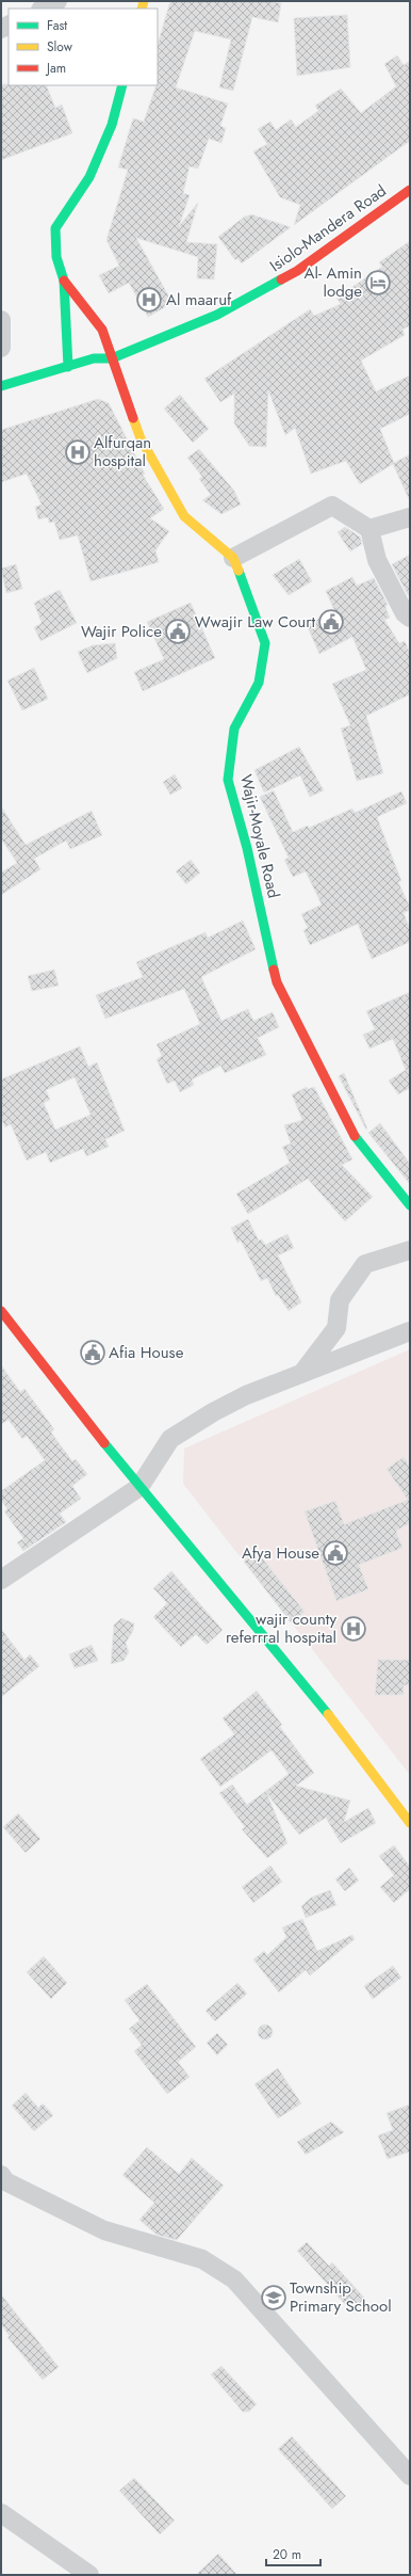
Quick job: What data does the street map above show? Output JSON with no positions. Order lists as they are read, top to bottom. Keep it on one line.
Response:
{"streets":{"main road":["Isiolo-Mandera Road","Wajir-Moyale Road"]},"crossings":[["Isiolo-Mandera Road","Wajir-Moyale Road"]],"places":{"hotel":["Al- Amin lodge"],"hospital":["Al maaruf","Alfurqan hospital","wajir county referrral hospital"],"public building":["Wwajir Law Court","Wajir Police","Afia House","Afya House"],"school or university":["Township Primary School"]},"legend":["Fast","Slow","Jam"],"scale_bar":"20 m"}
